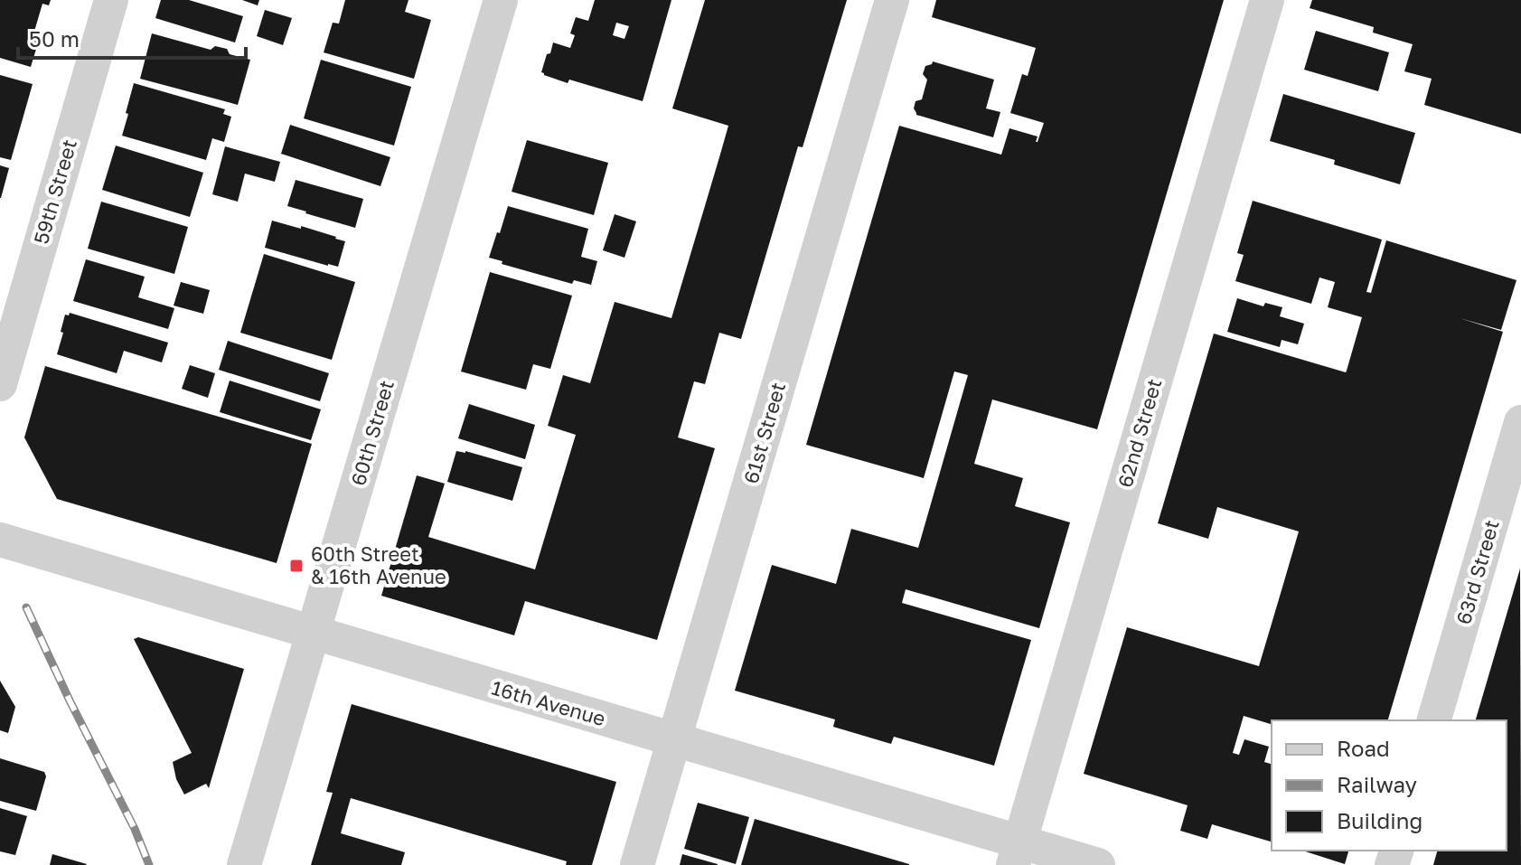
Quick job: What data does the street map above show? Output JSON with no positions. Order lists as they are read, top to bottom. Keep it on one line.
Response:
{"streets":{"street":["59th Street","60th Street","61st Street","62nd Street","63rd Street","16th Avenue"]},"crossings":[["60th Street","16th Avenue"],["61st Street","16th Avenue"],["62nd Street","16th Avenue"]],"places":{"transit":["60th Street & 16th Avenue"]},"legend":["Road","Railway","Building"],"scale_bar":"50 m"}
